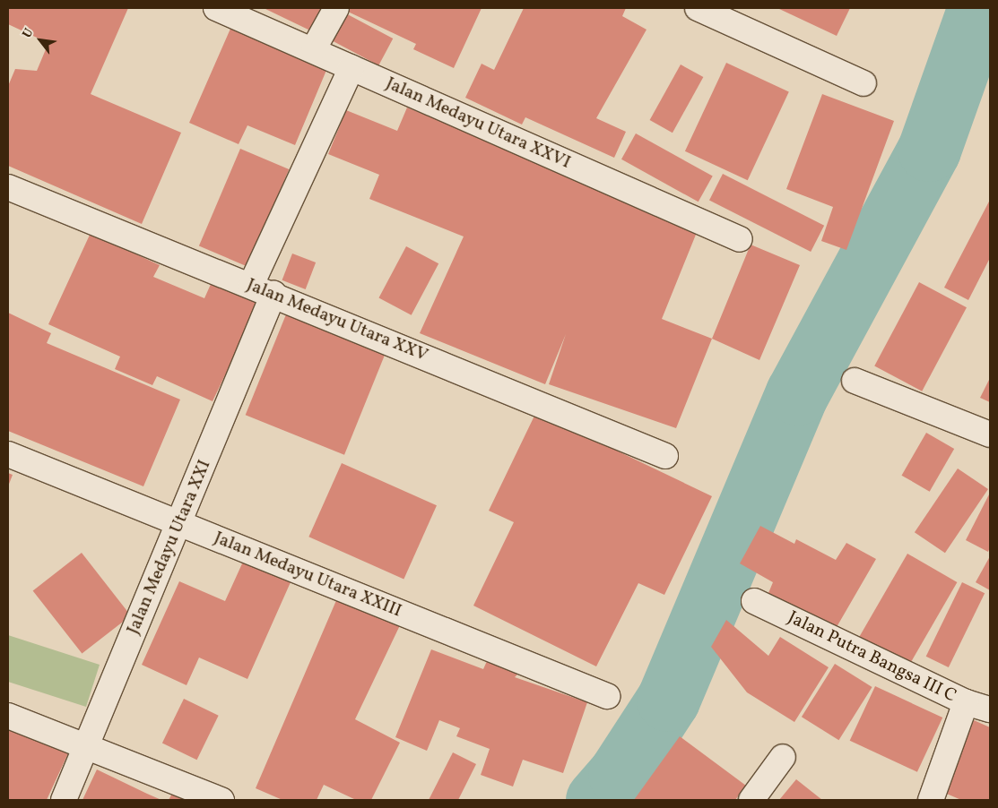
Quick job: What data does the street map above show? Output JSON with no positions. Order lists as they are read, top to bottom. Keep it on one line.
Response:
{"streets":{"street":["Jalan Medayu Utara XXVI","Jalan Medayu Utara XXV","Jalan Medayu Utara XXI","Jalan Medayu Utara XXIII","Jalan Putra Bangsa III C"]},"crossings":[["Jalan Medayu Utara XXV","Jalan Medayu Utara XXI"],["Jalan Medayu Utara XXI","Jalan Medayu Utara XXIII"]],"north":"top left"}
